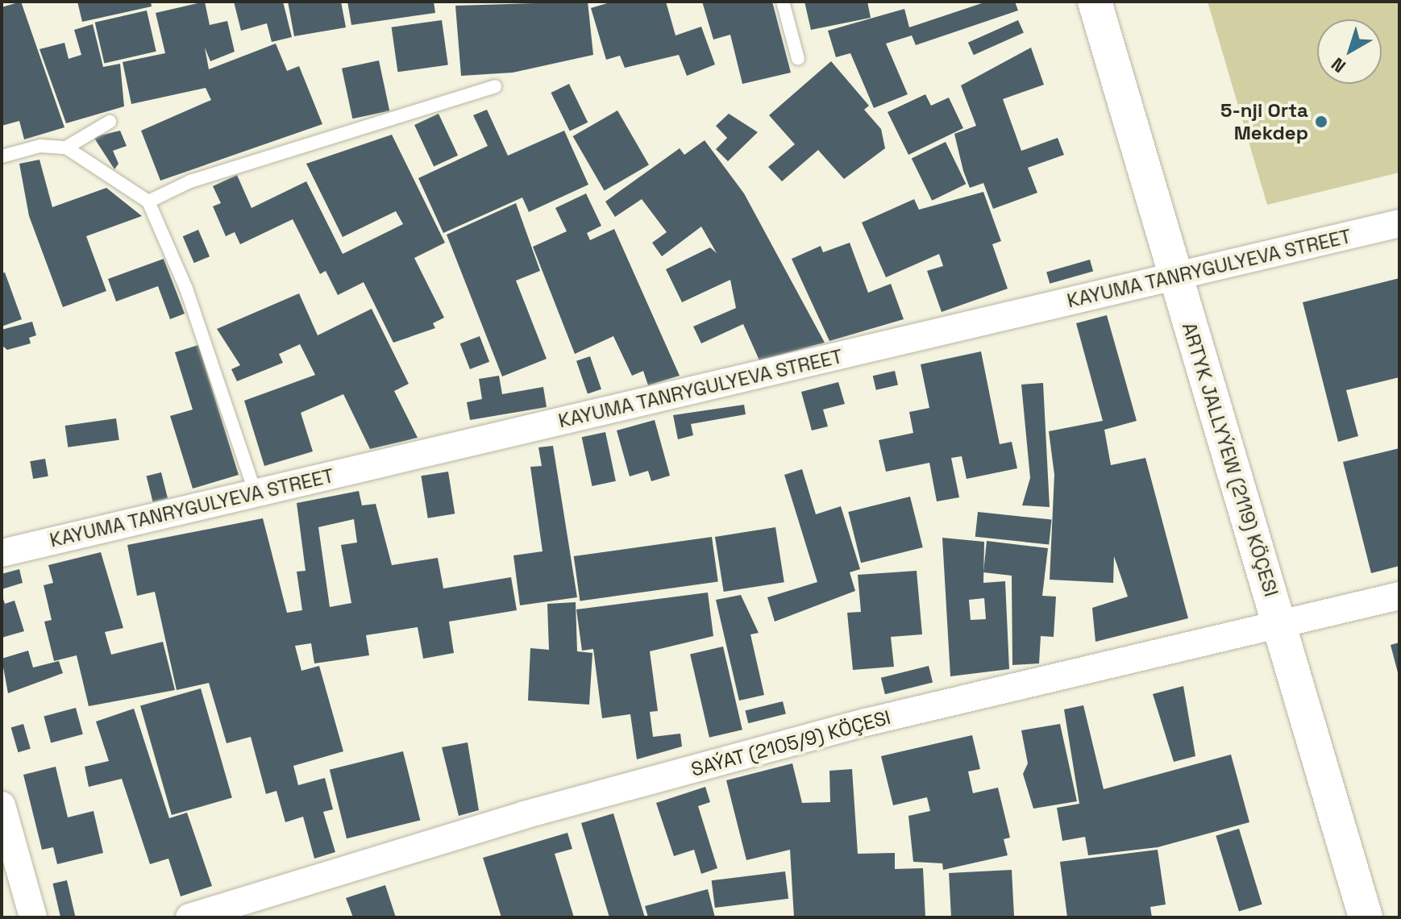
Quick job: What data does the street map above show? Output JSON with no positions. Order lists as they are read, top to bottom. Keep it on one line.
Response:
{"streets":{"street":["KAYUMA TANRYGULYEVA STREET","ARTYK JALLYÝEW (2119) KÖÇESI","SAÝAT (2105/9) KÖÇESI"]},"crossings":[["KAYUMA TANRYGULYEVA STREET","ARTYK JALLYÝEW (2119) KÖÇESI"],["ARTYK JALLYÝEW (2119) KÖÇESI","SAÝAT (2105/9) KÖÇESI"]],"places":["5-nji Orta Mekdep"],"north":"bottom left"}
